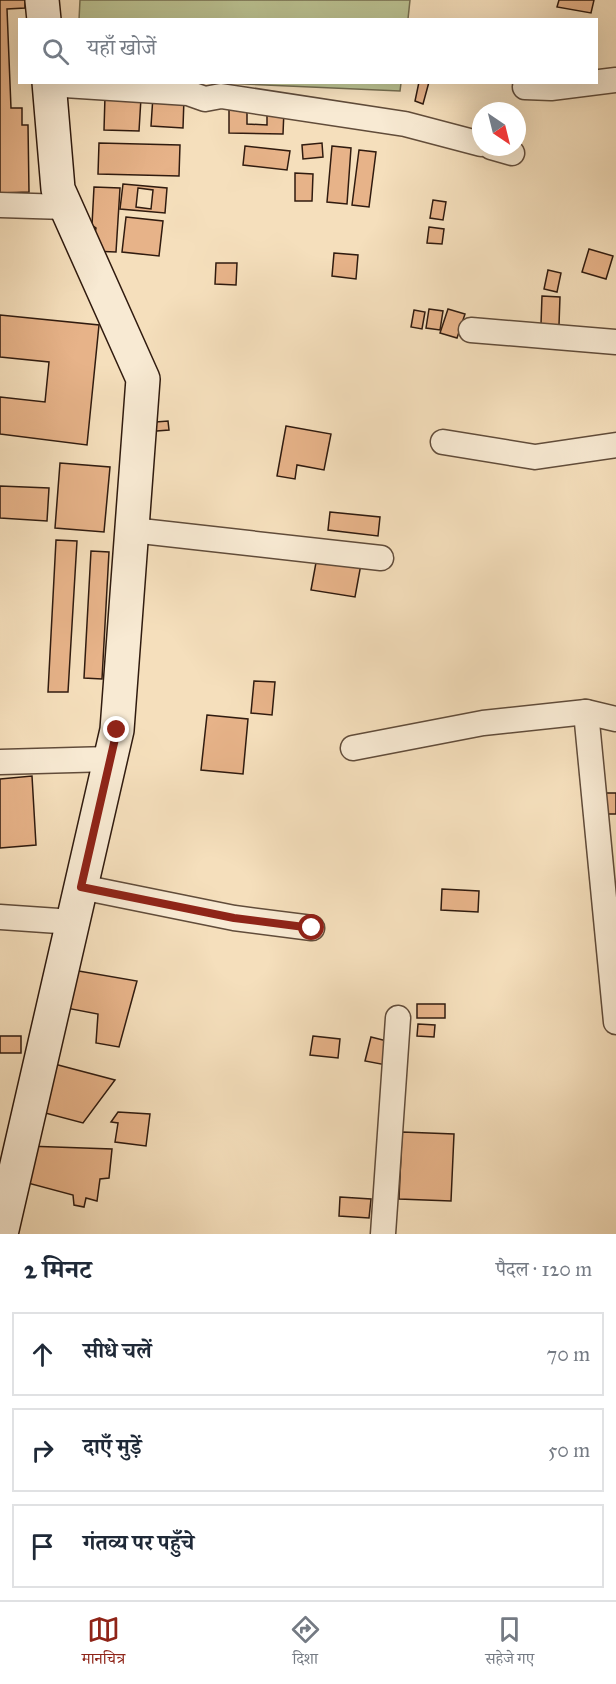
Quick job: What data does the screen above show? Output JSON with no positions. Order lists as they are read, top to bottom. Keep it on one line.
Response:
{"north":"bottom right","page":{"search":"यहाँ खोजें","heading":["2 मिनट","पैदल · 120 m"],"list":[["सीधे चलें","70 m"],["दाएँ मुड़ें","50 m"],"गंतव्य पर पहुँचे"],"nav":["मानचित्र","दिशा","सहेजे गए"]}}
